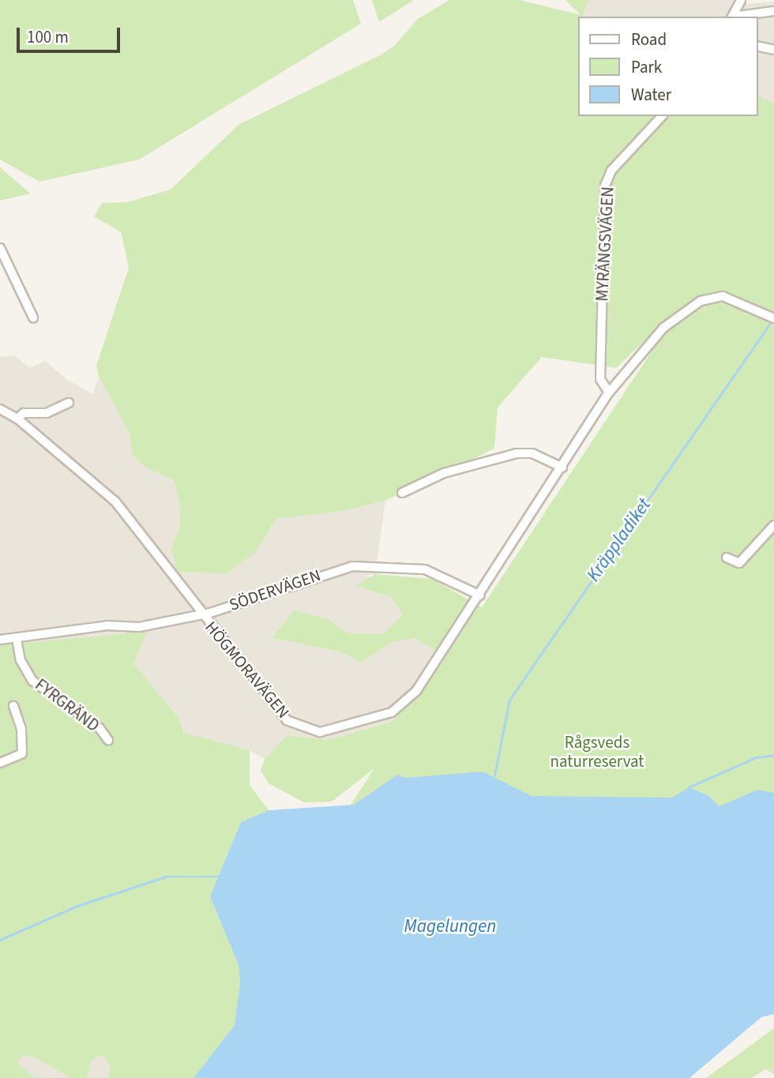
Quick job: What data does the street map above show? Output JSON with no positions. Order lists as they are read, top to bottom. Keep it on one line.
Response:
{"streets":{"street":["MYRÄNGSVÄGEN","SÖDERVÄGEN","HÖGMORAVÄGEN","FYRGRÄND"]},"crossings":[["MYRÄNGSVÄGEN","HÖGMORAVÄGEN"],["SÖDERVÄGEN","HÖGMORAVÄGEN"],["SÖDERVÄGEN","FYRGRÄND"]],"water":["Kräppladiket","Magelungen"],"parks":["Rågsveds naturreservat"],"legend":["Road","Park","Water"],"scale_bar":"100 m"}
